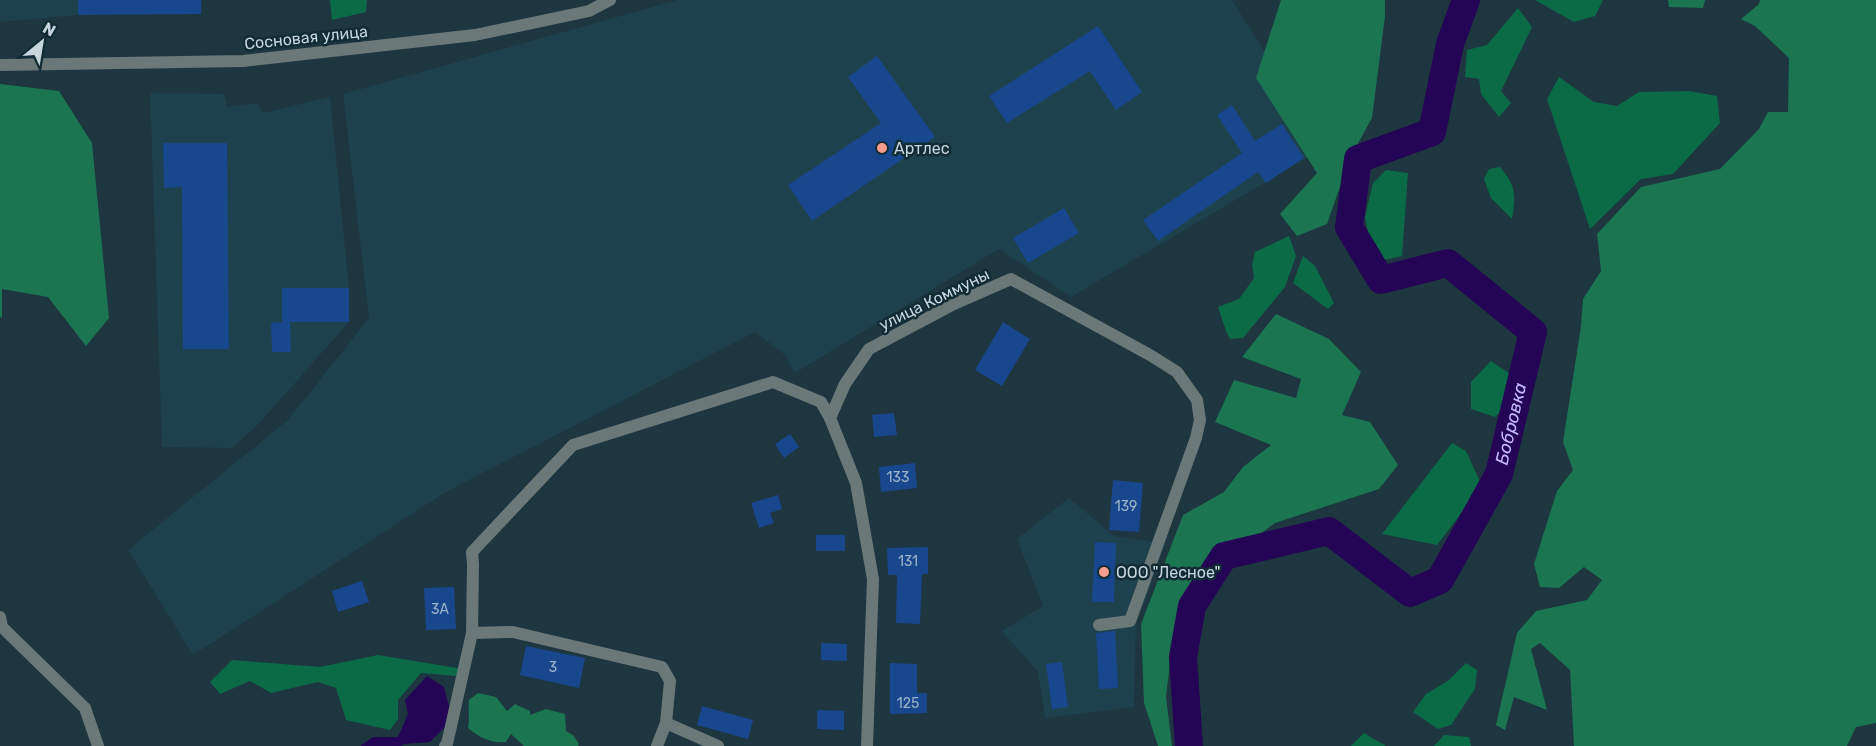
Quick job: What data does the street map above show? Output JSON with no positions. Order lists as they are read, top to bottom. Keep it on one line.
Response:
{"streets":{"street":["Сосновая улица","улица Коммуны"]},"water":["Бобровка"],"places":["Артлес","ООО \"Лесное\""],"house_numbers":["133","139","131","3А","3","125"],"north":"top right"}
